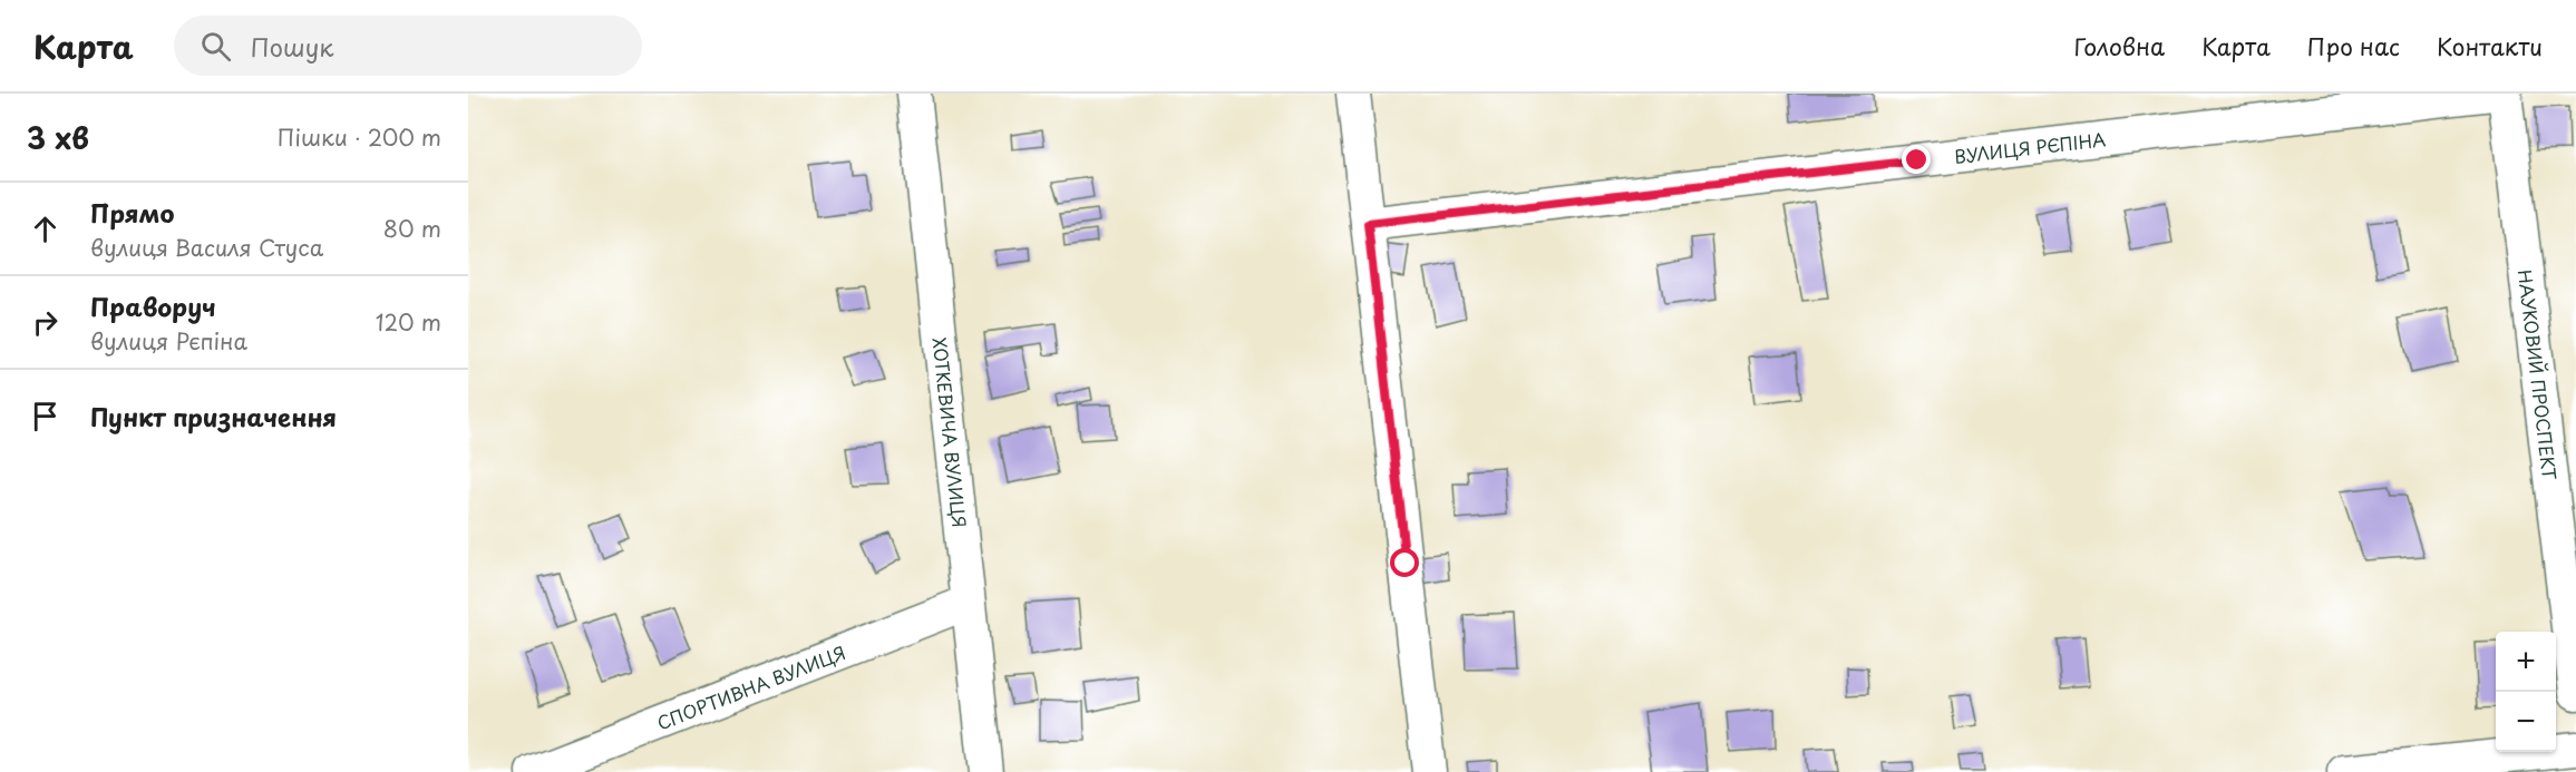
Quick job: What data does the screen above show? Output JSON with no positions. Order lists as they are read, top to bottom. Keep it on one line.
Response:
{"streets":{"street":["ВУЛИЦЯ РЄПІНА","НАУКОВИЙ ПРОСПЕКТ","ХОТКЕВИЧА ВУЛИЦЯ","СПОРТИВНА ВУЛИЦЯ"]},"crossings":[["ХОТКЕВИЧА ВУЛИЦЯ","СПОРТИВНА ВУЛИЦЯ"]],"page":{"header":"Карта","search":"Пошук","nav":["Головна","Карта","Про нас","Контакти"],"heading":["3 хв","Пішки · 200 m"],"list":[["Прямо","вулиця Василя Стуса","80 m"],["Праворуч","вулиця Рєпіна","120 m"],"Пункт призначення"],"map_buttons":["+","−"]}}
